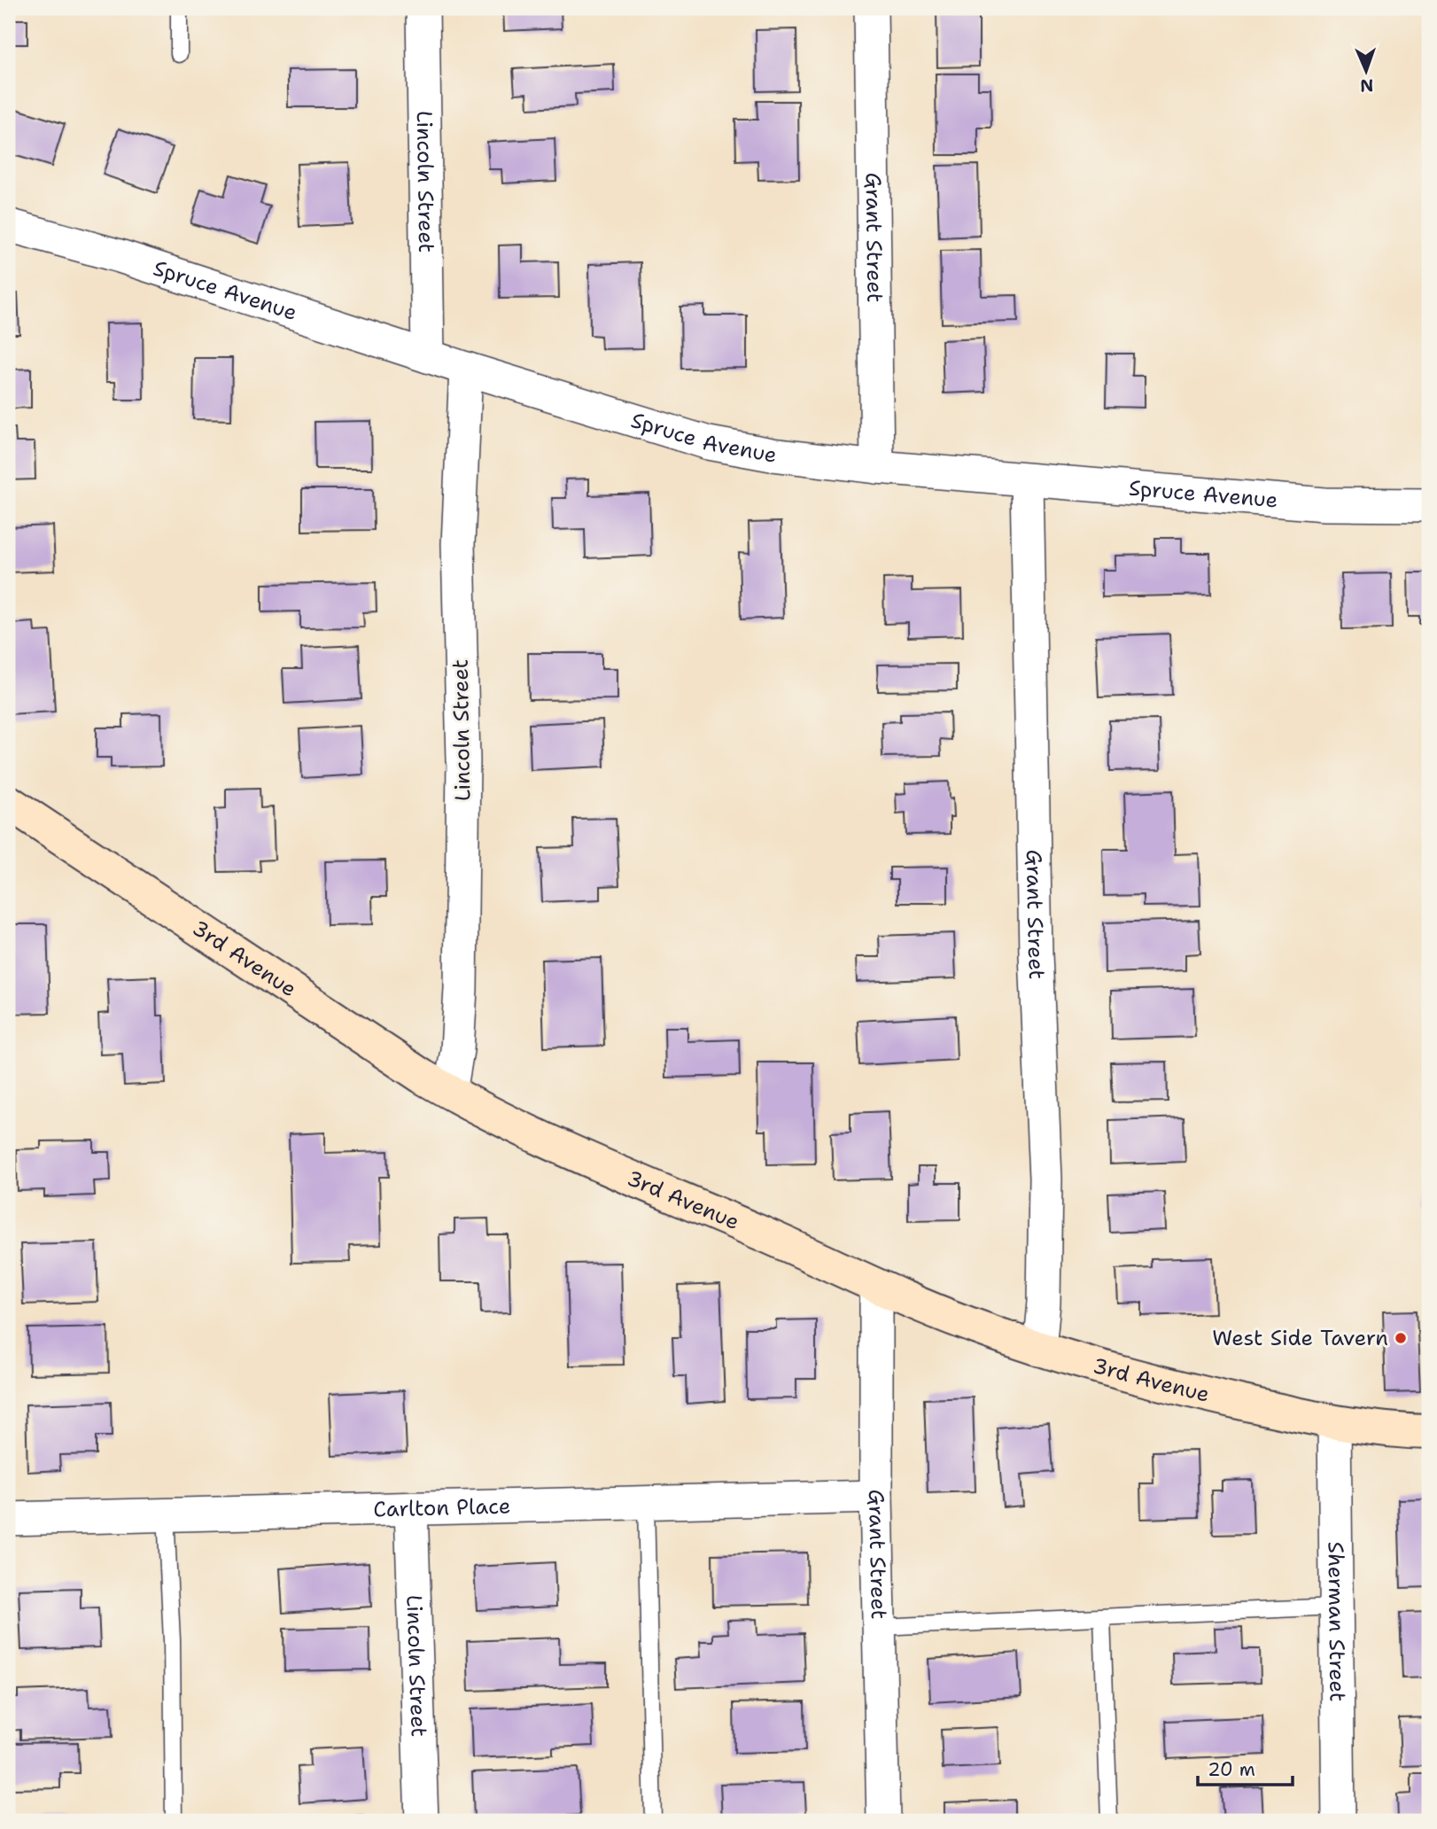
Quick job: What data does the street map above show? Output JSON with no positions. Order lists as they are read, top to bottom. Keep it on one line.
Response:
{"streets":{"street":["Lincoln Street","Grant Street","Spruce Avenue","3rd Avenue","Carlton Place","Sherman Street"]},"crossings":[["Lincoln Street","Spruce Avenue"],["Lincoln Street","3rd Avenue"],["Lincoln Street","Carlton Place"],["Grant Street","Spruce Avenue"],["Grant Street","3rd Avenue"],["Grant Street","Carlton Place"],["3rd Avenue","Sherman Street"]],"places":["West Side Tavern"],"scale_bar":"20 m","north":"bottom"}
